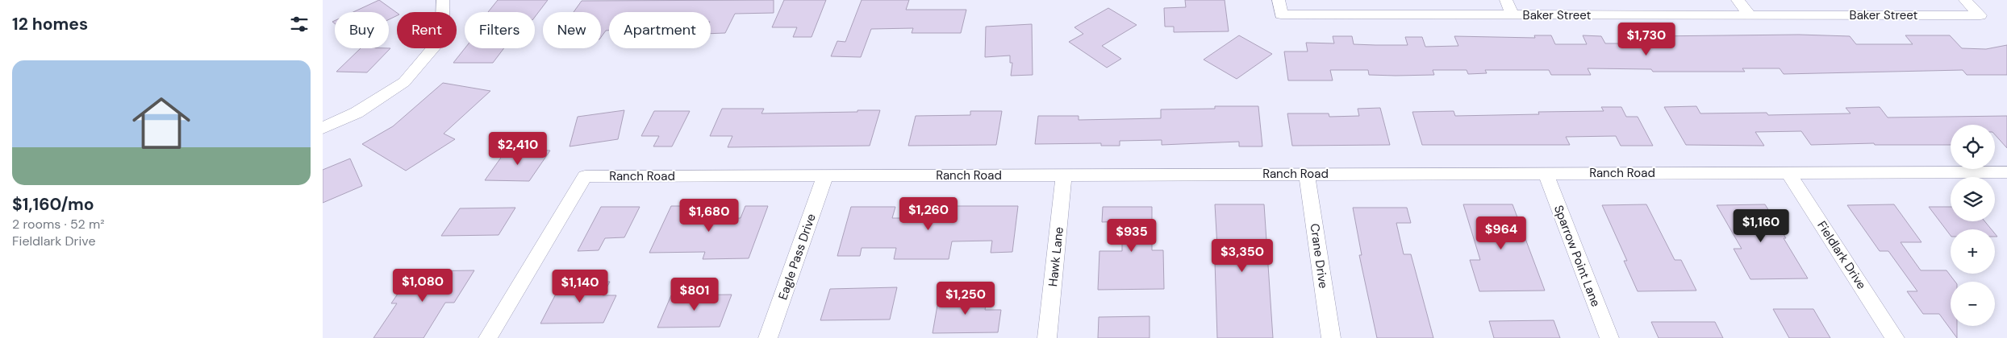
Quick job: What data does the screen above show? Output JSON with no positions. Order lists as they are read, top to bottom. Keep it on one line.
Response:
{"streets":{"street":["Baker Street","Ranch Road","Fieldlark Drive","Crane Drive","Sparrow Point Lane","Eagle Pass Drive","Hawk Lane"]},"crossings":[["Ranch Road","Fieldlark Drive"],["Ranch Road","Crane Drive"],["Ranch Road","Sparrow Point Lane"],["Ranch Road","Eagle Pass Drive"],["Ranch Road","Hawk Lane"]],"page":{"heading":"12 homes","chip":["Buy","Rent","Filters","New","Apartment"],"price":["$1,730","$2,410","$1,260","$1,680","$1,160","$964","$935","$3,350","$1,080","$1,140","$801","$1,250"],"list":[{"name":"$1,160/mo","note":"2 rooms · 52 m² · Fieldlark Drive"}],"map_buttons":["+","−"]}}
